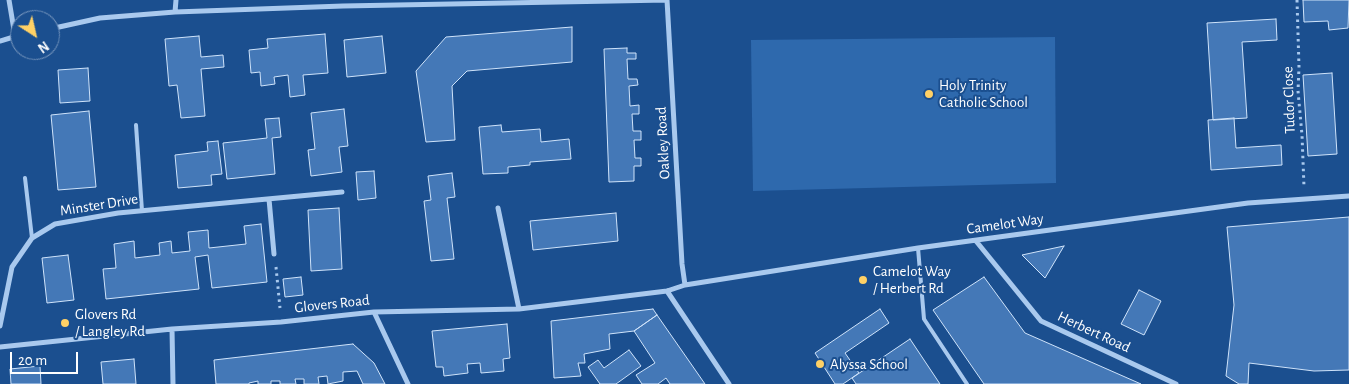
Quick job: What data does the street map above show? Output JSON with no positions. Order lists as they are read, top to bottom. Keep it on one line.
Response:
{"streets":{"street":["Oakley Road","Minster Drive","Camelot Way","Glovers Road","Herbert Road"],"path":["Tudor Close"]},"crossings":[["Tudor Close","Camelot Way"],["Oakley Road","Camelot Way"],["Camelot Way","Glovers Road"],["Camelot Way","Herbert Road"]],"places":["Holy Trinity Catholic School","Camelot Way / Herbert Rd","Glovers Rd / Langley Rd","Alyssa School"],"scale_bar":"20 m","north":"bottom right"}
